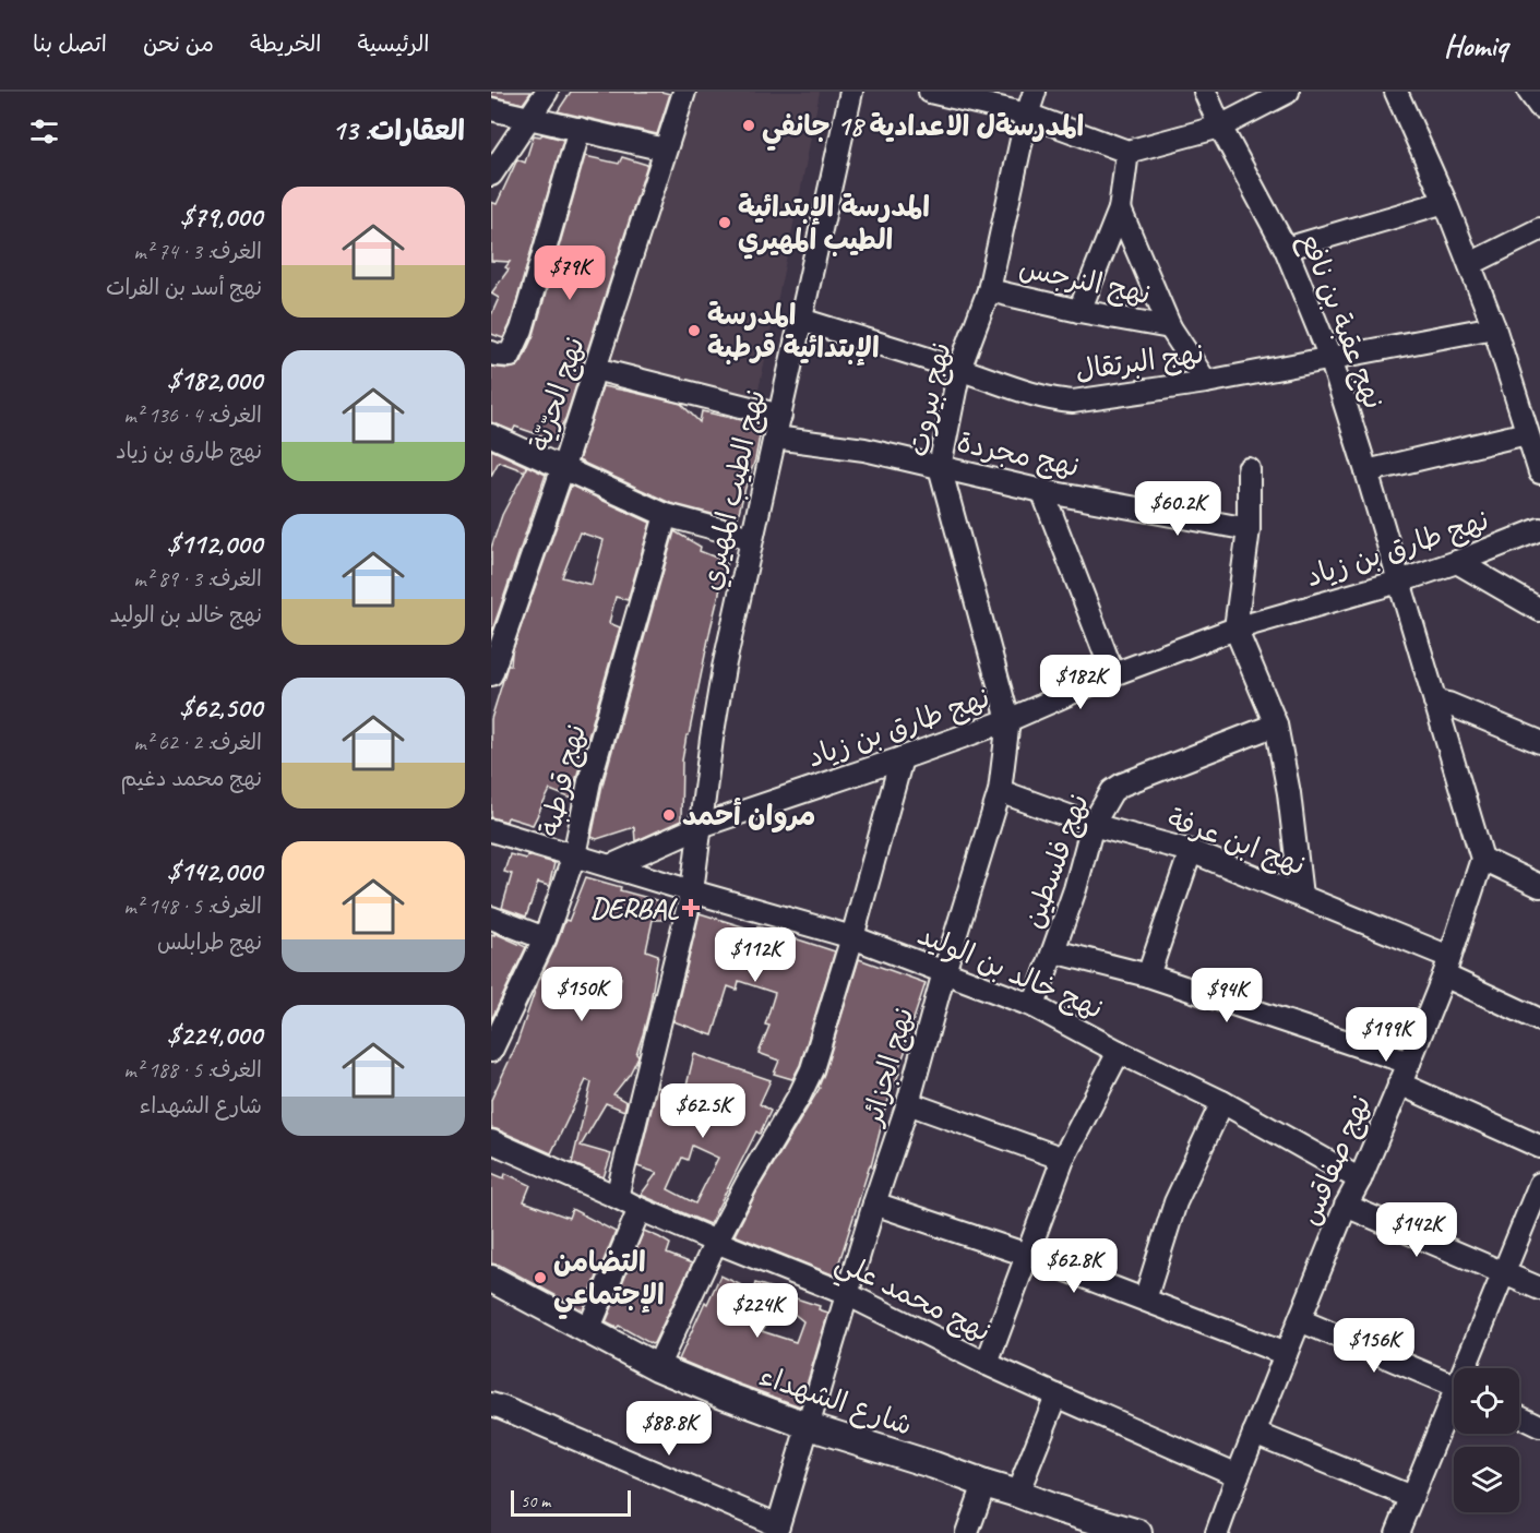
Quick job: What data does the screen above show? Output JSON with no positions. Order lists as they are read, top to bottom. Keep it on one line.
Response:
{"streets":{"main road":["شارع الشهداء"],"street":["نهج النرجس","نهج عقبة بن نافع","نهج البرتقال","نهج الحرّيّة","نهج بيروت","نهج مجردة","نهج الطيب المهيري","نهج طارق بن زياد","نهج قرطبة","نهج ابن عرفة","نهج فلسطين","نهج خالد بن الوليد","نهج الجزائر","نهج صفاقس","نهج محمد علي"]},"crossings":[["نهج النرجس","نهج بيروت"],["نهج عقبة بن نافع","نهج البرتقال"],["نهج عقبة بن نافع","نهج طارق بن زياد"],["نهج البرتقال","نهج بيروت"],["نهج البرتقال","نهج الطيب المهيري"],["نهج بيروت","نهج مجردة"],["نهج بيروت","نهج طارق بن زياد"],["نهج بيروت","نهج الجزائر"],["نهج مجردة","نهج الطيب المهيري"],["نهج الطيب المهيري","نهج طارق بن زياد"],["نهج الطيب المهيري","نهج خالد بن الوليد"],["نهج الطيب المهيري","نهج محمد علي"],["نهج طارق بن زياد","نهج خالد بن الوليد"],["نهج طارق بن زياد","نهج الجزائر"],["نهج قرطبة","نهج خالد بن الوليد"],["نهج ابن عرفة","نهج فلسطين"],["نهج ابن عرفة","نهج الجزائر"],["نهج ابن عرفة","نهج صفاقس"],["نهج فلسطين","نهج خالد بن الوليد"],["نهج خالد بن الوليد","نهج الجزائر"],["نهج خالد بن الوليد","نهج صفاقس"],["نهج الجزائر","نهج محمد علي"],["نهج الجزائر","شارع الشهداء"],["نهج صفاقس","نهج محمد علي"]],"places":{"other":["المدرسةل الاعدادية 18 جانفي","المدرسة الإبتدائية الطيب المهيري","المدرسة الإبتدائية قرطبة","مروان أحمد","التضامن الإجتماعي"],"health":["DERBAL"]},"scale_bar":"50 m","page":{"header":"Homiq","nav":["الرئيسية","الخريطة","من نحن","اتصل بنا"],"heading":"العقارات: 13","list":[{"name":"$79,000","note":"الغرف: 3 · 74 m² · نهج أسد بن الفرات"},{"name":"$182,000","note":"الغرف: 4 · 136 m² · نهج طارق بن زياد"},{"name":"$112,000","note":"الغرف: 3 · 89 m² · نهج خالد بن الوليد"},{"name":"$62,500","note":"الغرف: 2 · 62 m² · نهج محمد دغيم"},{"name":"$142,000","note":"الغرف: 5 · 148 m² · نهج طرابلس"},{"name":"$224,000","note":"الغرف: 5 · 188 m² · شارع الشهداء"}],"price":["$79K","$60.2K","$182K","$112K","$150K","$94K","$199K","$62.5K","$142K","$62.8K","$224K","$156K","$88.8K"],"scale":"50 m"}}
